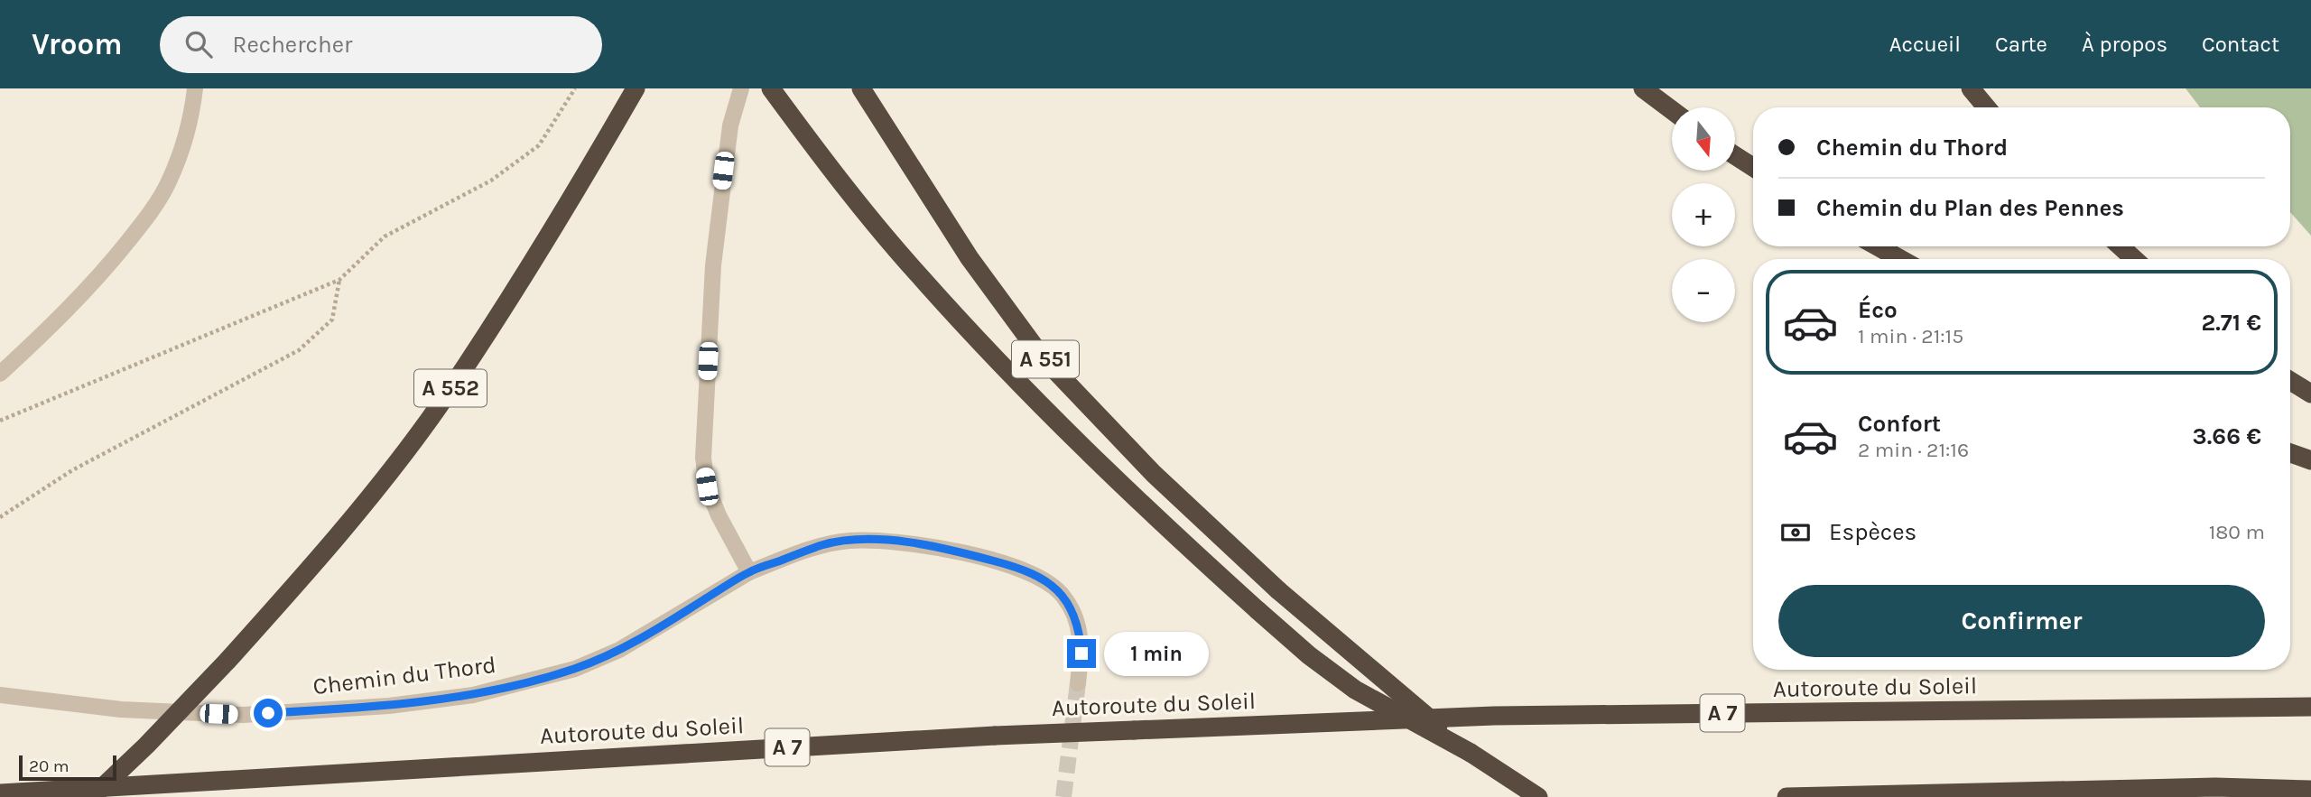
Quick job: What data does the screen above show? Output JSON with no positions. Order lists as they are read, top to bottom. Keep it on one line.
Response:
{"streets":{"highway":["A 551","A 552","Autoroute du Soleil","A 7"],"street":["Chemin du Thord"]},"scale_bar":"20 m","north":"bottom","page":{"header":"Vroom","search":"Rechercher","nav":["Accueil","Carte","À propos","Contact"],"map_buttons":["+","−"],"banner":["Chemin du Thord","Chemin du Plan des Pennes"],"list":[{"name":"Éco","note":"1 min · 21:15","value":"2.71 €"},{"name":"Confort","note":"2 min · 21:16","value":"3.66 €"}],"pay":["Espèces","180 m"],"buttons":"Confirmer","bubble":"1 min","scale":"20 m"}}
